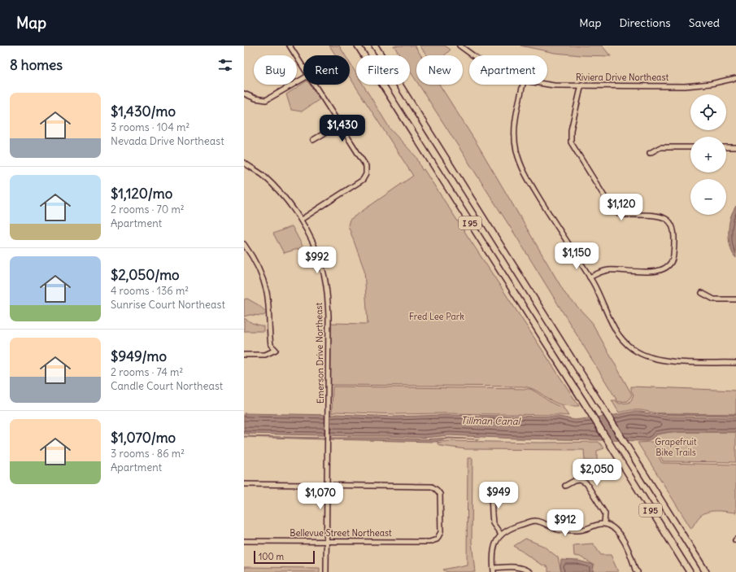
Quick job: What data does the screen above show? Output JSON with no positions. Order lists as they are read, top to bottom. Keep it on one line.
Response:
{"streets":{"highway":["I 95"],"street":["Riviera Drive Northeast","Emerson Drive Northeast","Bellevue Street Northeast"]},"crossings":[["Emerson Drive Northeast","Bellevue Street Northeast"]],"water":["Tillman Canal"],"parks":["Fred Lee Park","Grapefruit Bike Trails"],"scale_bar":"100 m","page":{"header":"Map","nav":["Map","Directions","Saved"],"heading":"8 homes","chip":["Buy","Rent","Filters","New","Apartment"],"list":[{"name":"$1,430/mo","note":"3 rooms · 104 m² · Nevada Drive Northeast"},{"name":"$1,120/mo","note":"2 rooms · 70 m² · Apartment"},{"name":"$2,050/mo","note":"4 rooms · 136 m² · Sunrise Court Northeast"},{"name":"$949/mo","note":"2 rooms · 74 m² · Candle Court Northeast"},{"name":"$1,070/mo","note":"3 rooms · 86 m² · Apartment"}],"map_buttons":["+","−"],"price":["$1,430","$1,120","$1,150","$992","$2,050","$949","$1,070","$912"],"scale":"100 m"}}
